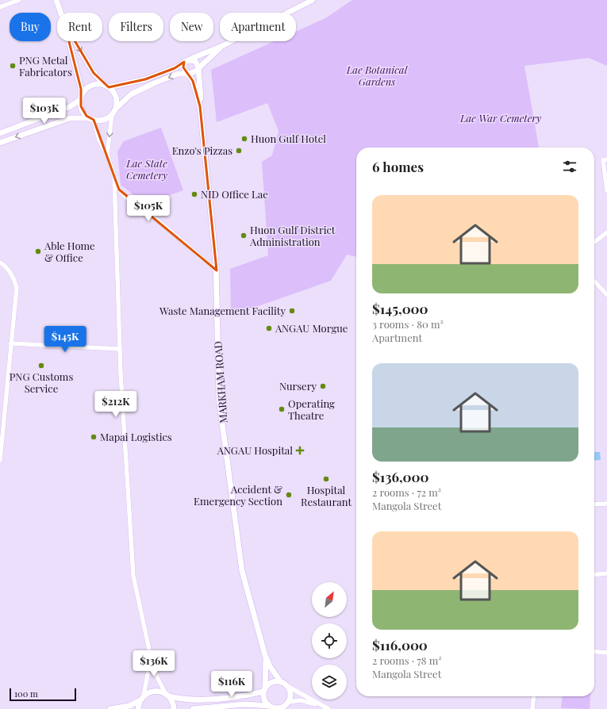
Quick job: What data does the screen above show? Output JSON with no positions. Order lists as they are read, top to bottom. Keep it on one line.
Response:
{"streets":{"main road":["MARKHAM ROAD"]},"parks":["Lae Botanical Gardens","Lae War Cemetery","Lae State Cemetery"],"places":{"other":["PNG Metal Fabricators","Huon Gulf Hotel","Enzo's Pizzas","NID Office Lae","Huon Gulf District Administration","Able Home & Office","Waste Management Facility","ANGAU Morgue","PNG Customs Service","Nursery","Operating Theatre","Mapai Logistics","Hospital Restaurant","Accident & Emergency Section"],"health":["ANGAU Hospital"]},"scale_bar":"100 m","north":"top right","page":{"chip":["Buy","Rent","Filters","New","Apartment"],"price":["$103K","$105K","$145K","$212K","$136K","$116K"],"heading":"6 homes","list":[{"name":"$145,000","note":"3 rooms · 80 m² · Apartment"},{"name":"$136,000","note":"2 rooms · 72 m² · Mangola Street"},{"name":"$116,000","note":"2 rooms · 78 m² · Mangola Street"}],"scale":"100 m"}}
